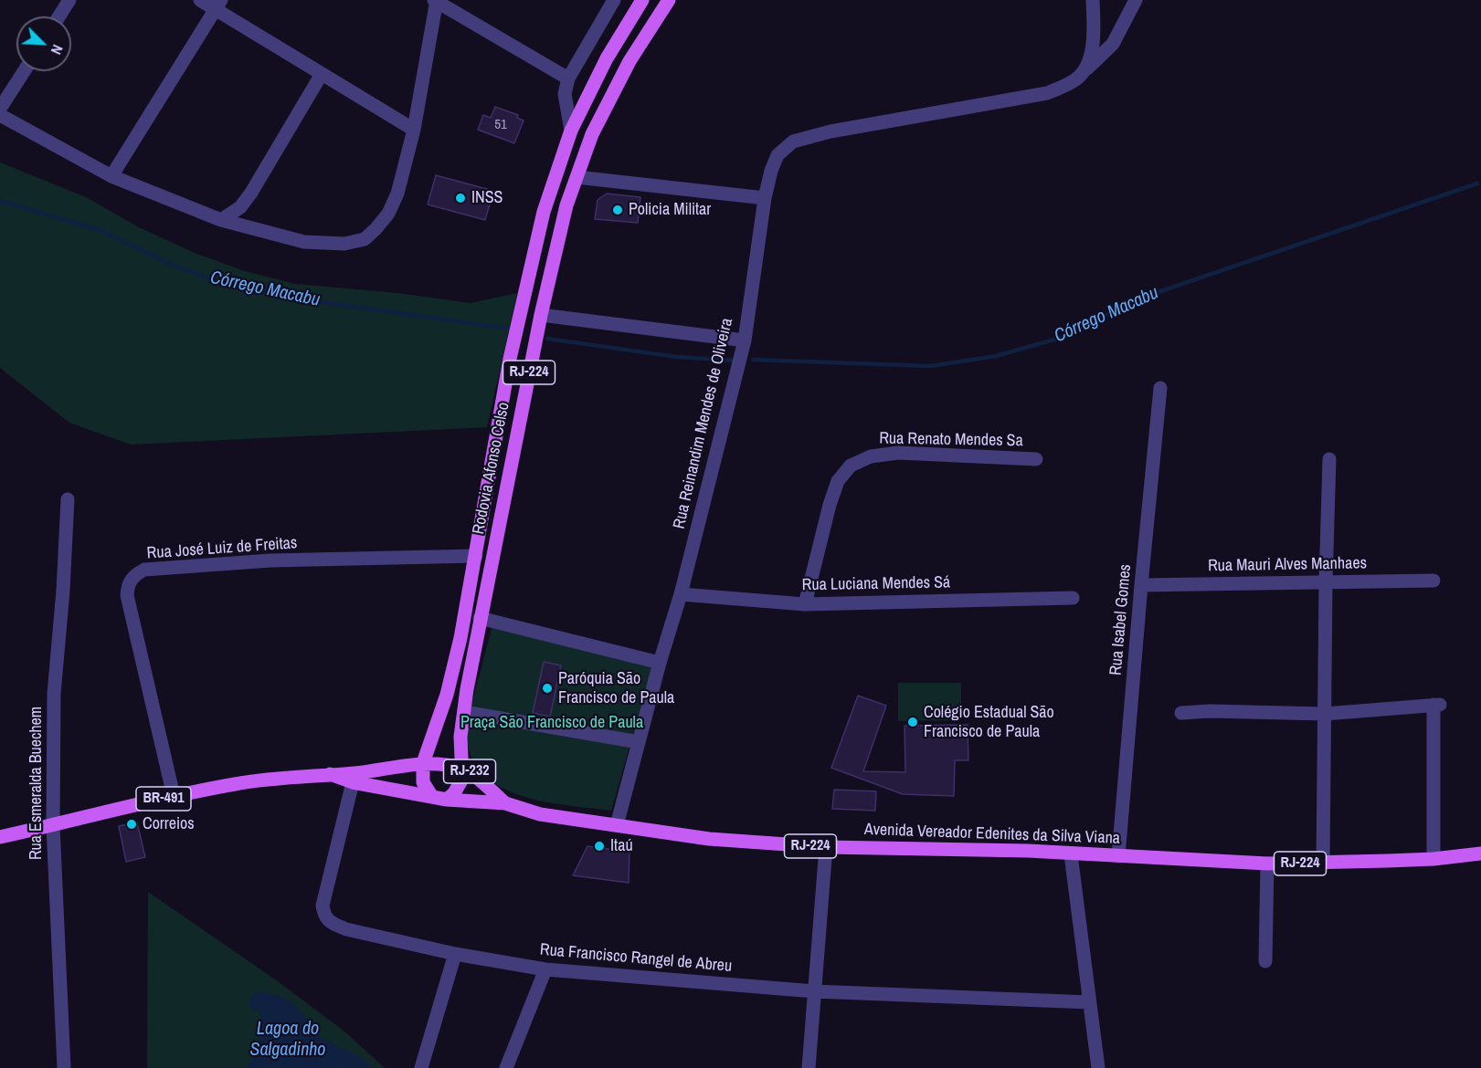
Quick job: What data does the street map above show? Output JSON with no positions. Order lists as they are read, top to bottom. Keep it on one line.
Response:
{"streets":{"main road":["RJ-224","Rodovia Afonso Celso","RJ-232","BR-491","Avenida Vereador Edenites da Silva Viana"],"street":["Rua Reinandim Mendes de Oliveira","Rua Renato Mendes Sa","Rua José Luiz de Freitas","Rua Mauri Alves Manhaes","Rua Luciana Mendes Sá","Rua Isabel Gomes","Rua Esmeralda Buechem","Rua Francisco Rangel de Abreu"]},"crossings":[["RJ-224","Rua Mauri Alves Manhaes"],["RJ-224","Avenida Vereador Edenites da Silva Viana"],["Rua Reinandim Mendes de Oliveira","Rua Luciana Mendes Sá"],["Rua Reinandim Mendes de Oliveira","Avenida Vereador Edenites da Silva Viana"],["Rua Renato Mendes Sa","Rua Luciana Mendes Sá"],["Rodovia Afonso Celso","Rua José Luiz de Freitas"],["Rodovia Afonso Celso","Avenida Vereador Edenites da Silva Viana"],["Rua José Luiz de Freitas","Avenida Vereador Edenites da Silva Viana"],["Rua Mauri Alves Manhaes","Rua Isabel Gomes"],["Rua Isabel Gomes","Avenida Vereador Edenites da Silva Viana"],["Rua Esmeralda Buechem","Avenida Vereador Edenites da Silva Viana"],["Avenida Vereador Edenites da Silva Viana","Rua Francisco Rangel de Abreu"]],"water":["Córrego Macabu","Lagoa do Salgadinho"],"parks":["Praça São Francisco de Paula"],"places":["INSS","Policia Militar","Paróquia São Francisco de Paula","Colégio Estadual São Francisco de Paula","Correios","Itaú"],"house_numbers":["51"],"north":"bottom right"}
